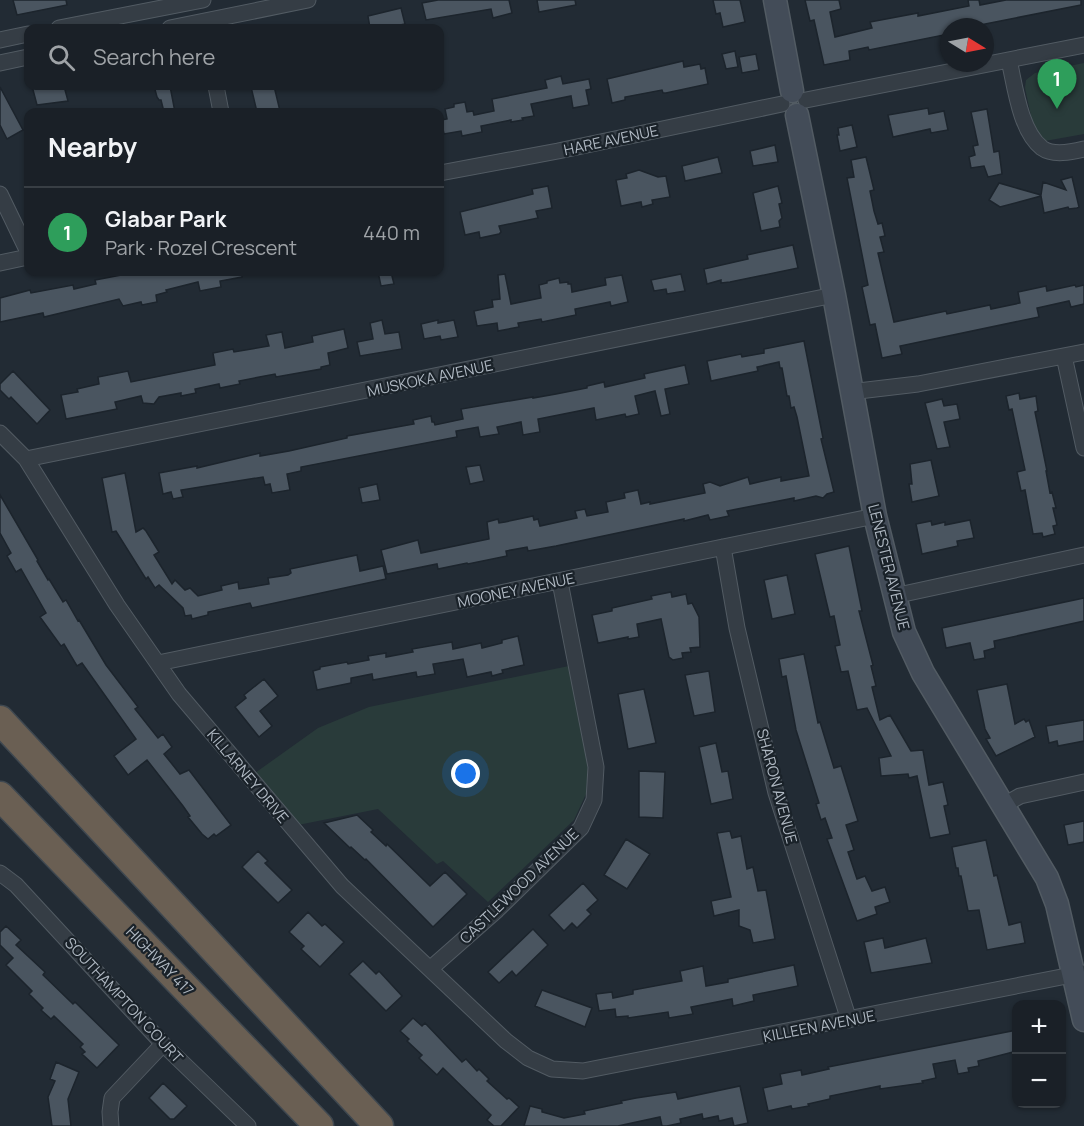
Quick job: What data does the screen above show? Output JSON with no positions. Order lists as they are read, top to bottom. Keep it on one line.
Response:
{"streets":{"highway":["HIGHWAY 417"],"street":["HARE AVENUE","MUSKOKA AVENUE","LENESTER AVENUE","MOONEY AVENUE","KILLARNEY DRIVE","SHARON AVENUE","CASTLEWOOD AVENUE","SOUTHAMPTON COURT","KILLEEN AVENUE"]},"crossings":[["HARE AVENUE","LENESTER AVENUE"],["MUSKOKA AVENUE","LENESTER AVENUE"],["MUSKOKA AVENUE","KILLARNEY DRIVE"],["LENESTER AVENUE","MOONEY AVENUE"],["LENESTER AVENUE","KILLEEN AVENUE"],["MOONEY AVENUE","KILLARNEY DRIVE"],["MOONEY AVENUE","SHARON AVENUE"],["MOONEY AVENUE","CASTLEWOOD AVENUE"],["KILLARNEY DRIVE","CASTLEWOOD AVENUE"],["KILLARNEY DRIVE","KILLEEN AVENUE"],["SHARON AVENUE","KILLEEN AVENUE"]],"north":"right","page":{"search":"Search here","pins":"1","heading":"Nearby","list":[{"mark":"1","name":"Glabar Park","note":"Park · Rozel Crescent","value":"440 m"}],"map_buttons":["+","−"]}}
